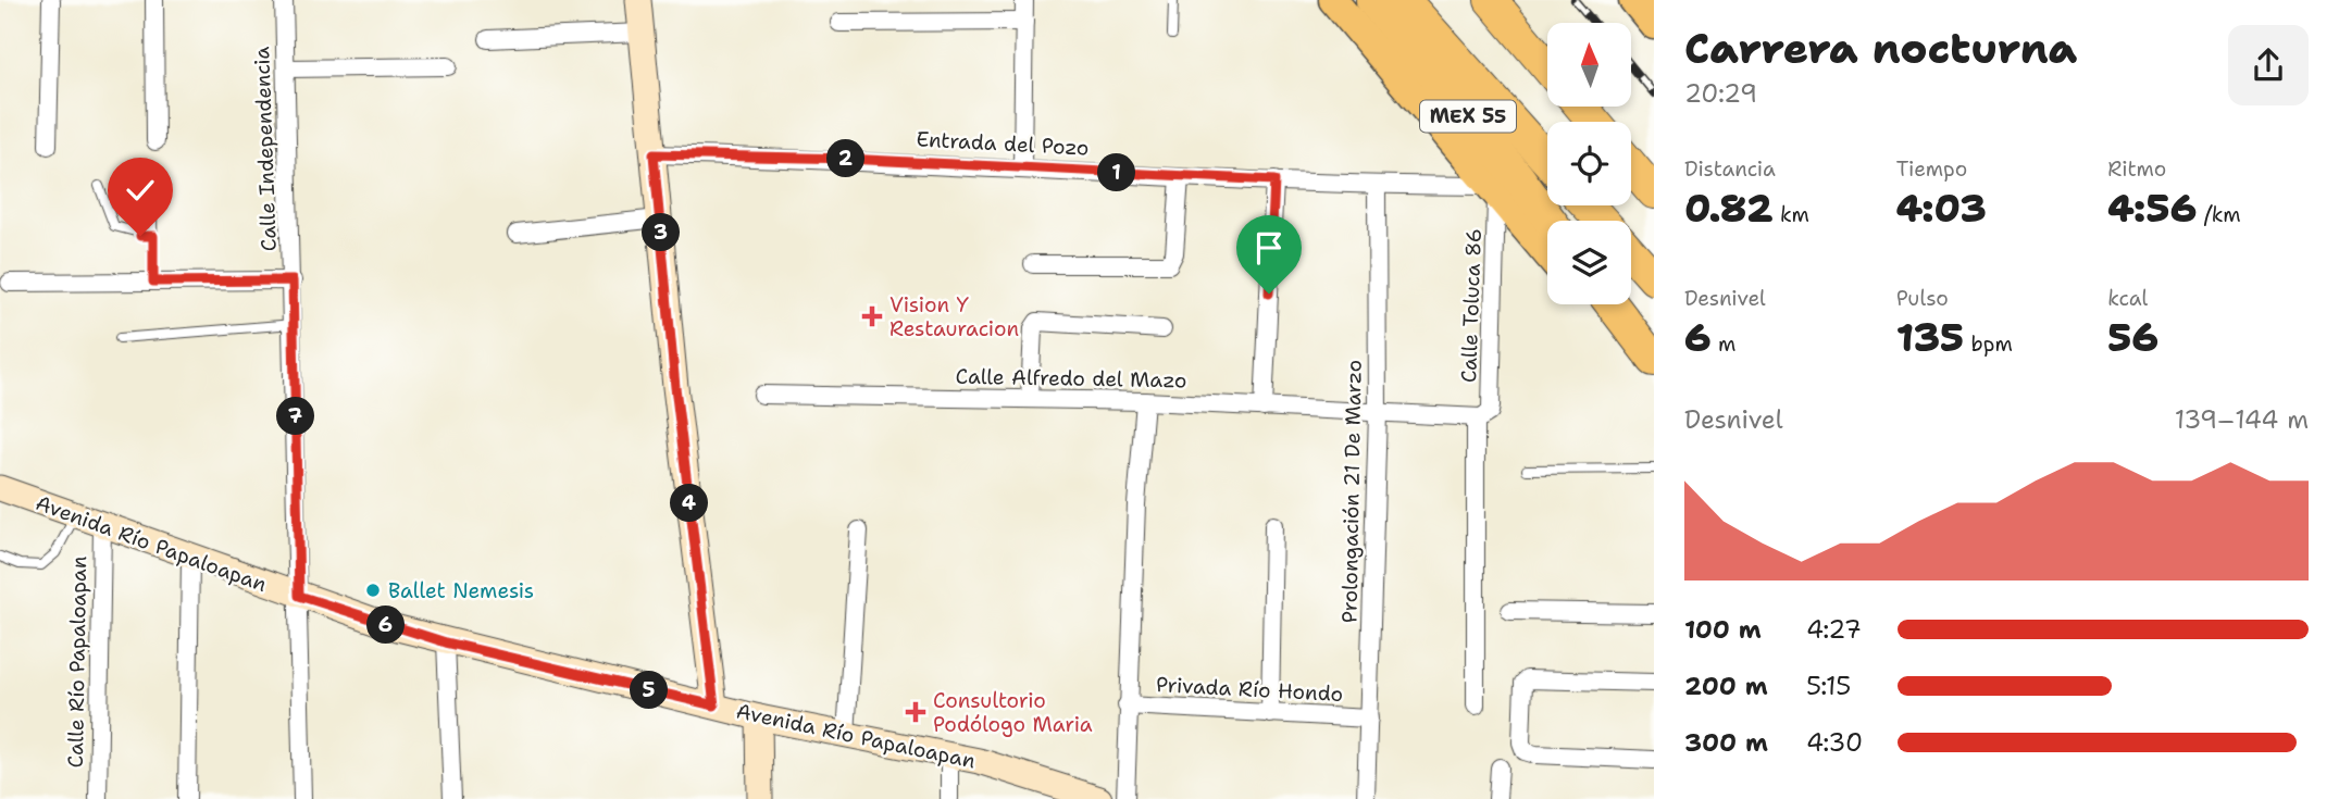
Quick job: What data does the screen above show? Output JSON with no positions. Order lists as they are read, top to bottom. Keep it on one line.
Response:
{"streets":{"highway":["MEX 55"],"main road":["Avenida Río Papaloapan"],"street":["Entrada del Pozo","Calle Independencia","Calle Toluca 86","Calle Alfredo del Mazo","Prolongación 21 De Marzo","Calle Río Papaloapan","Privada Río Hondo"]},"crossings":[["Entrada del Pozo","Calle Toluca 86"],["Entrada del Pozo","Prolongación 21 De Marzo"],["Calle Independencia","Avenida Río Papaloapan"],["Calle Toluca 86","Calle Alfredo del Mazo"],["Calle Alfredo del Mazo","Prolongación 21 De Marzo"],["Prolongación 21 De Marzo","Privada Río Hondo"],["Avenida Río Papaloapan","Calle Río Papaloapan"]],"places":{"health":["Vision Y Restauracion","Consultorio Podólogo Maria"],"other":["Ballet Nemesis"]},"north":"top","page":{"heading":["Carrera nocturna","20:29"],"stats":[["Distancia","0.82 km"],["Tiempo","4:03"],["Ritmo","4:56 /km"],["Desnivel","6 m"],["Pulso","135 bpm"],["kcal","56"]],"pins":["2","1","3","7","4","6","5"],"chart":["Desnivel","139–144 m"],"list":[{"name":"100 m","note":"4:27"},{"name":"200 m","note":"5:15"},{"name":"300 m","note":"4:30"}]}}
